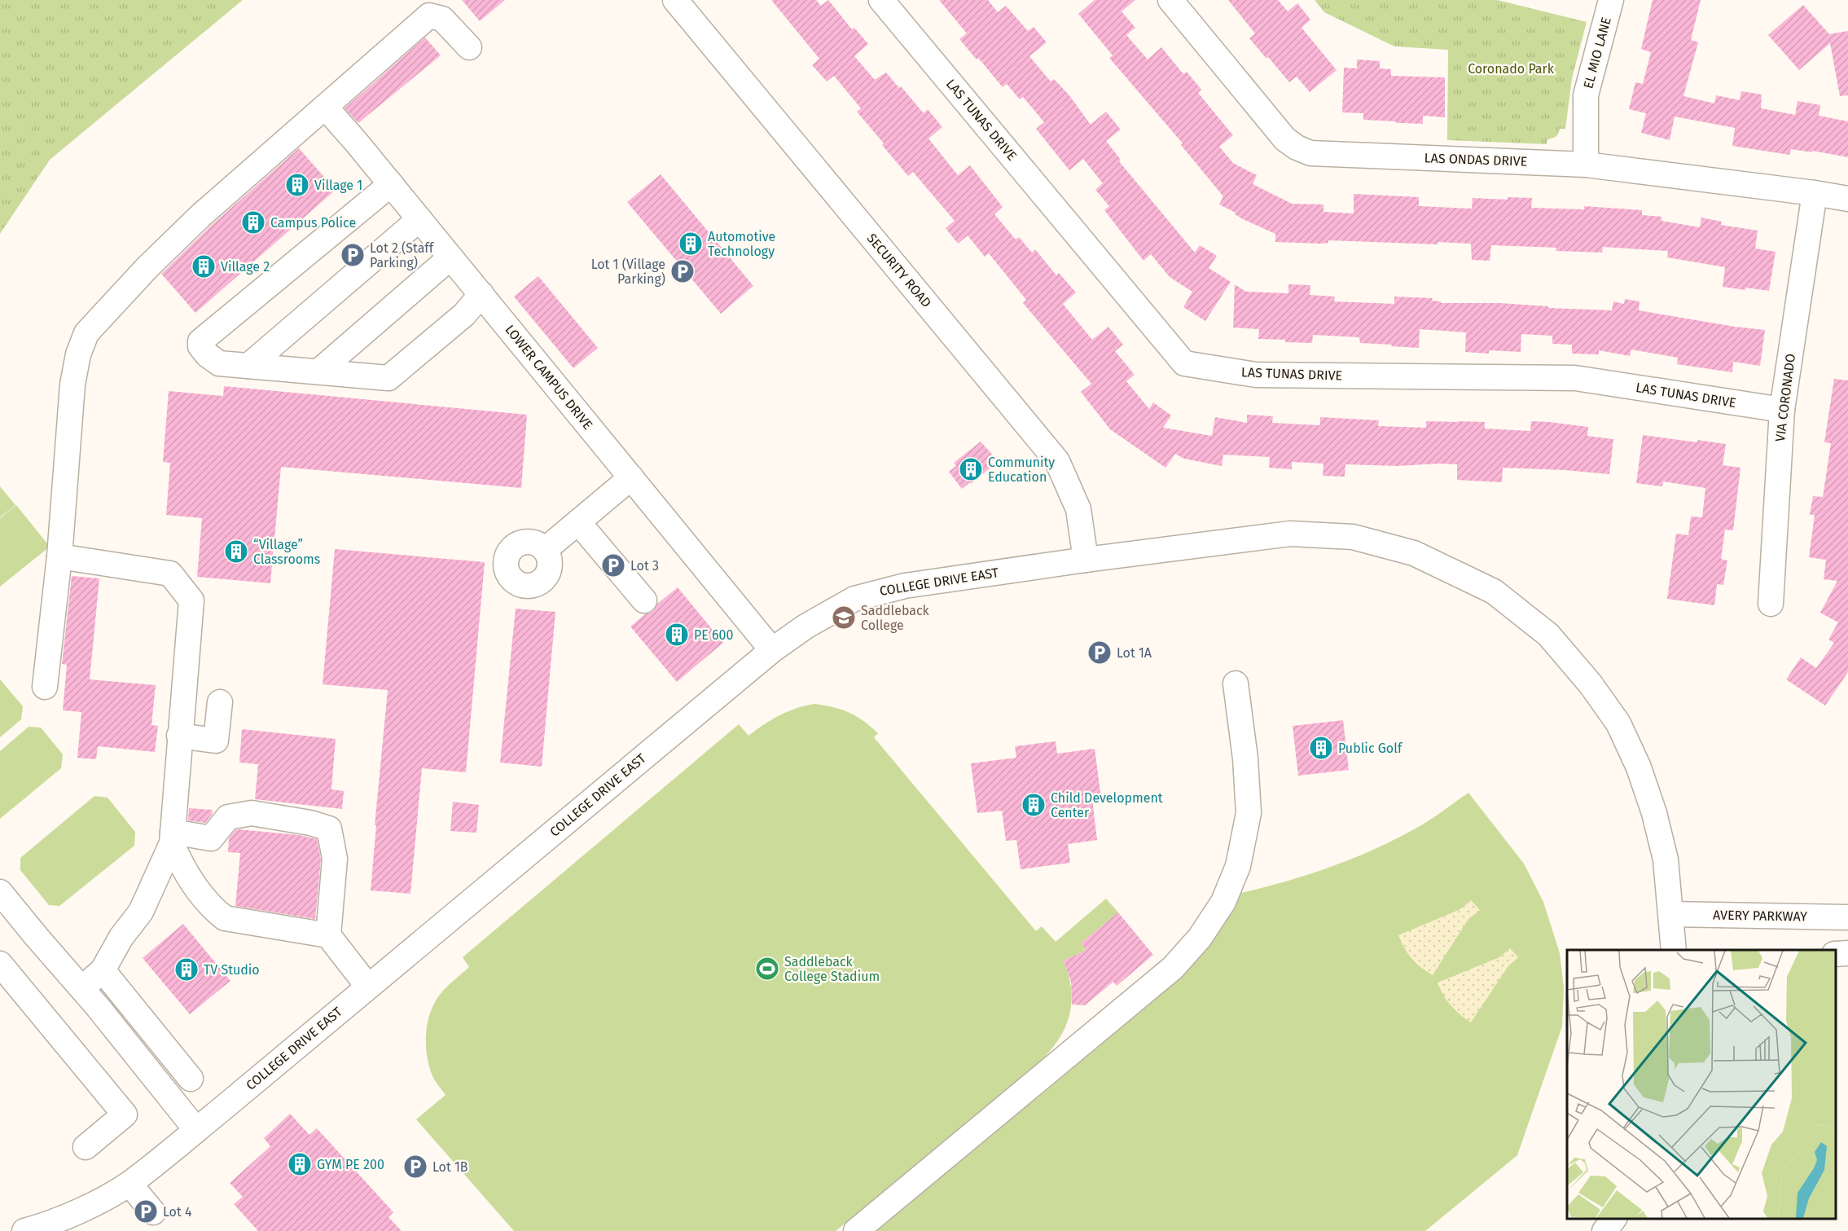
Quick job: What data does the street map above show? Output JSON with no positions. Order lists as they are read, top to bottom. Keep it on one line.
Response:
{"streets":{"street":["EL MIO LANE","LAS TUNAS DRIVE","LAS ONDAS DRIVE","SECURITY ROAD","LOWER CAMPUS DRIVE","VIA CORONADO","COLLEGE DRIVE EAST","AVERY PARKWAY"]},"crossings":[["EL MIO LANE","LAS ONDAS DRIVE"],["LAS TUNAS DRIVE","VIA CORONADO"],["LAS ONDAS DRIVE","VIA CORONADO"],["SECURITY ROAD","COLLEGE DRIVE EAST"],["LOWER CAMPUS DRIVE","COLLEGE DRIVE EAST"],["COLLEGE DRIVE EAST","AVERY PARKWAY"]],"parks":["Coronado Park"],"places":{"building":["Village 1","Campus Police","Automotive Technology","Village 2","Community Education","“Village” Classrooms","PE 600","Public Golf","Child Development Center","TV Studio","GYM PE 200"],"parking":["Lot 2 (Staff Parking)","Lot 1 (Village Parking)","Lot 3","Lot 1A","Lot 1B","Lot 4"],"school or university":["Saddleback College"],"sports":["Saddleback College Stadium"]}}
